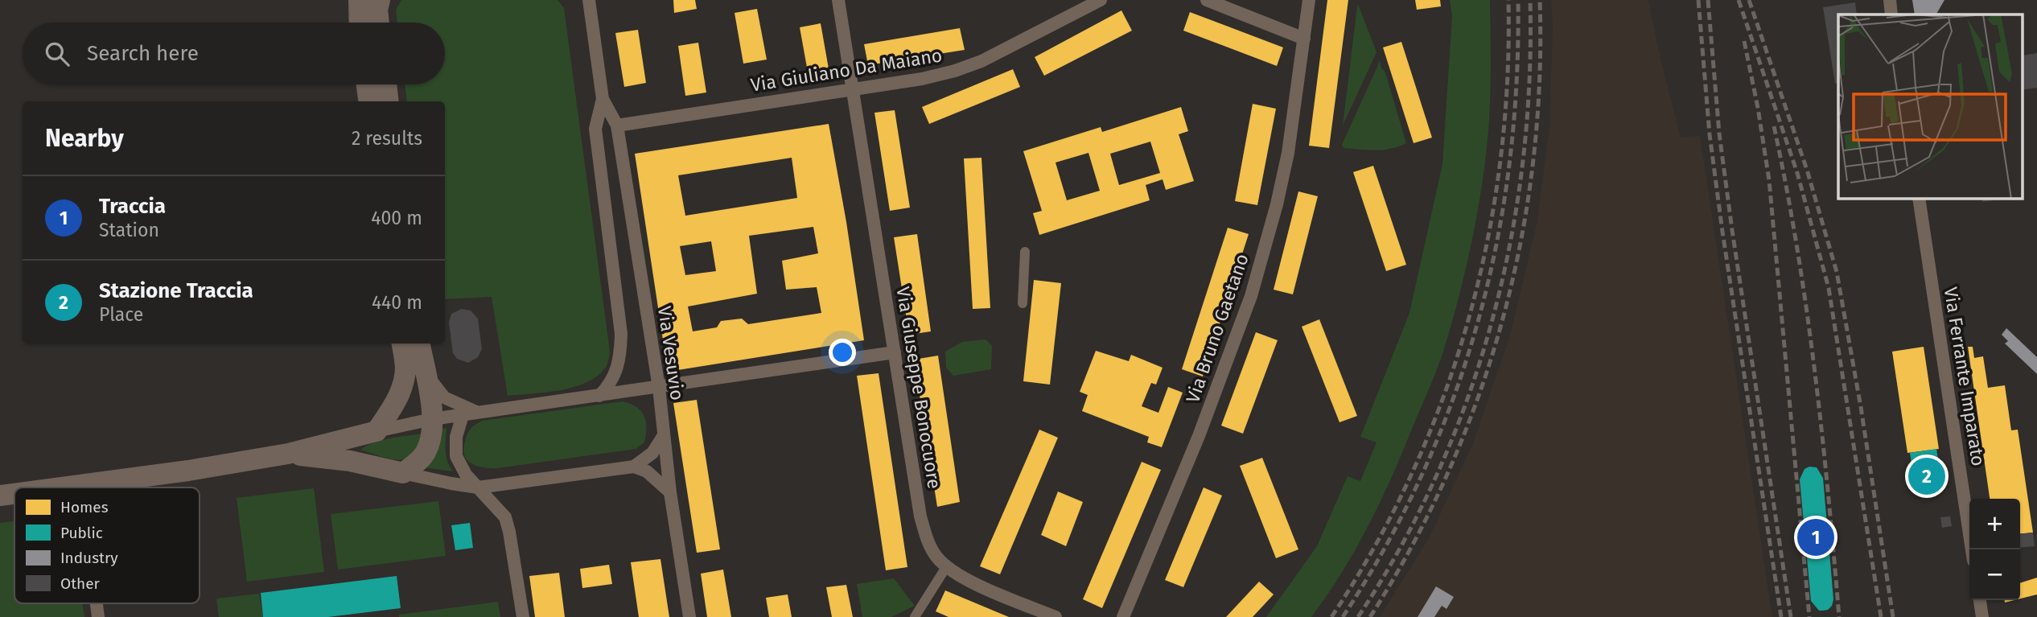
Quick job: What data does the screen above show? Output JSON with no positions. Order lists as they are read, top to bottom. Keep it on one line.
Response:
{"streets":{"street":["Via Giuliano Da Maiano","Via Bruno Gaetano","Via Vesuvio","Via Ferrante Imparato","Via Giuseppe Bonocuore"]},"crossings":[["Via Giuliano Da Maiano","Via Vesuvio"],["Via Giuliano Da Maiano","Via Giuseppe Bonocuore"]],"legend":["Homes","Public","Industry","Other"],"page":{"search":"Search here","heading":["Nearby","2 results"],"list":[{"mark":"1","name":"Traccia","note":"Station","value":"400 m"},{"mark":"2","name":"Stazione Traccia","note":"Place","value":"440 m"}],"pins":["2","1"],"map_buttons":["+","−"]}}
